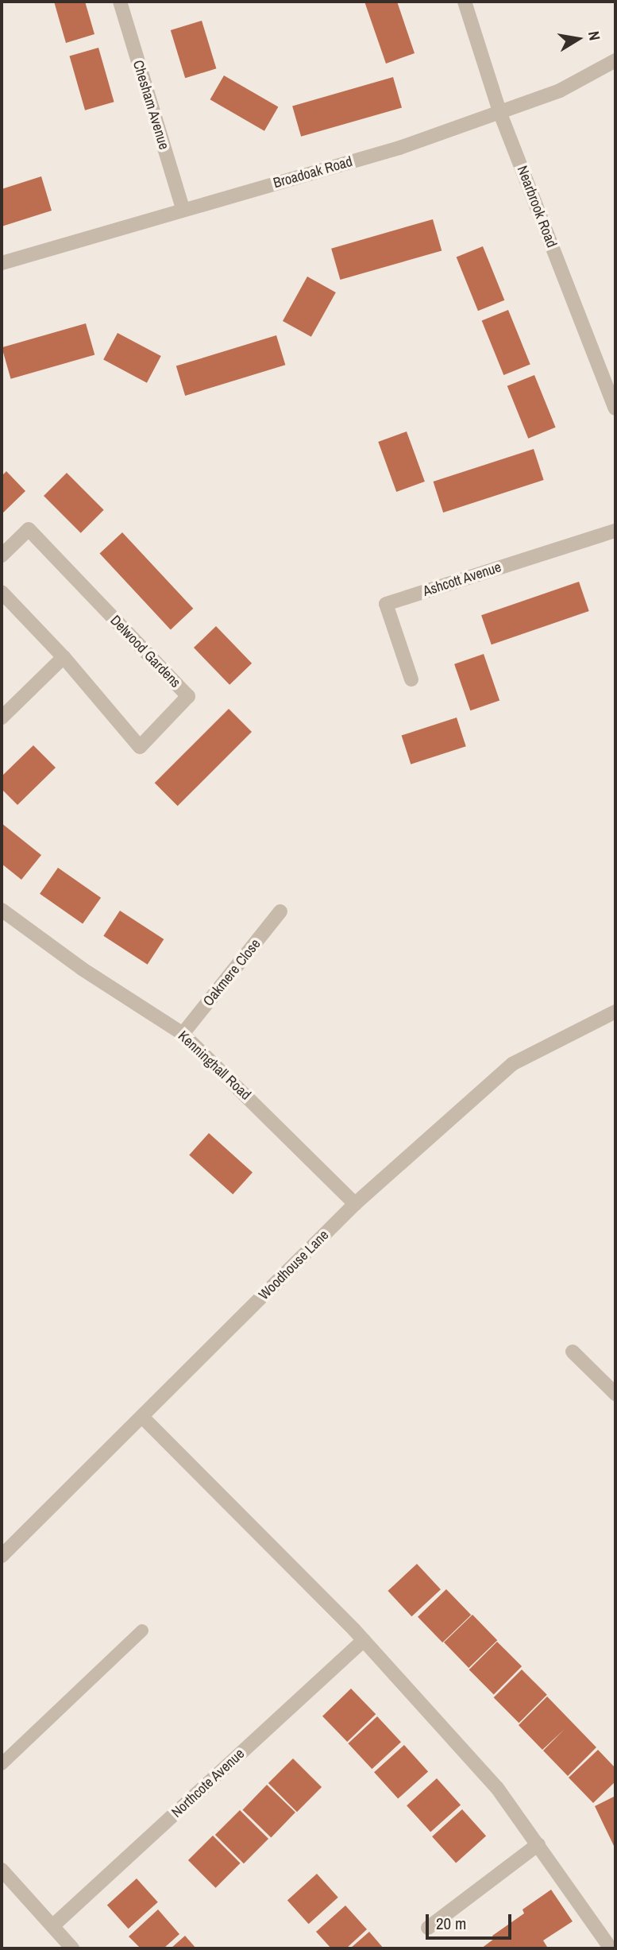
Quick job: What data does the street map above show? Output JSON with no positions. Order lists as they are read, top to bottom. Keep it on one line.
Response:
{"streets":{"street":["Chesham Avenue","Broadoak Road","Nearbrook Road","Ashcott Avenue","Delwood Gardens","Oakmere Close","Kenninghall Road","Woodhouse Lane","Northcote Avenue"]},"crossings":[["Chesham Avenue","Broadoak Road"],["Broadoak Road","Nearbrook Road"],["Oakmere Close","Kenninghall Road"],["Kenninghall Road","Woodhouse Lane"]],"scale_bar":"20 m","north":"right"}
